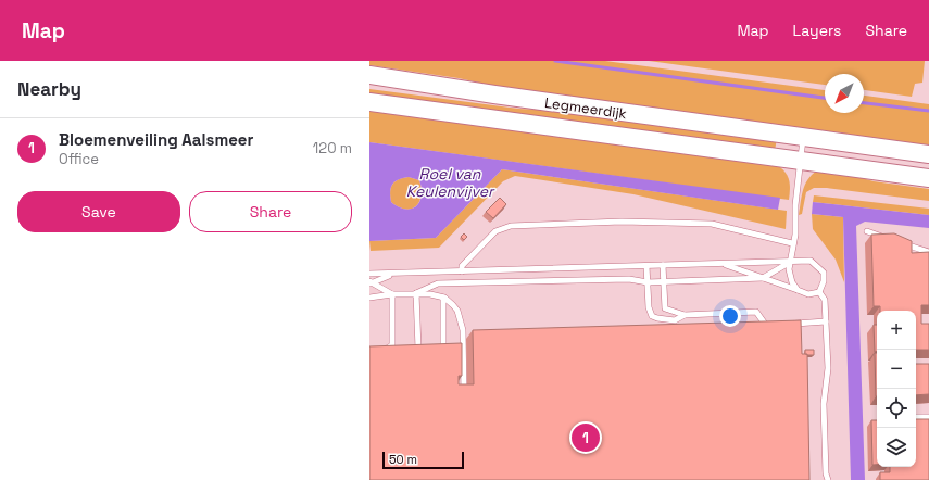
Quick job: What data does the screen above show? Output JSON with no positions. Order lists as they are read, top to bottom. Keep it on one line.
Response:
{"streets":{"main road":["Legmeerdijk"]},"water":["Roel van Keulenvijver"],"scale_bar":"50 m","north":"bottom left","page":{"header":"Map","nav":["Map","Layers","Share"],"heading":"Nearby","list":[{"mark":"1","name":"Bloemenveiling Aalsmeer","note":"Office","value":"120 m"}],"buttons":["Save","Share"],"map_buttons":["+","−"],"pins":"1","scale":"50 m"}}
